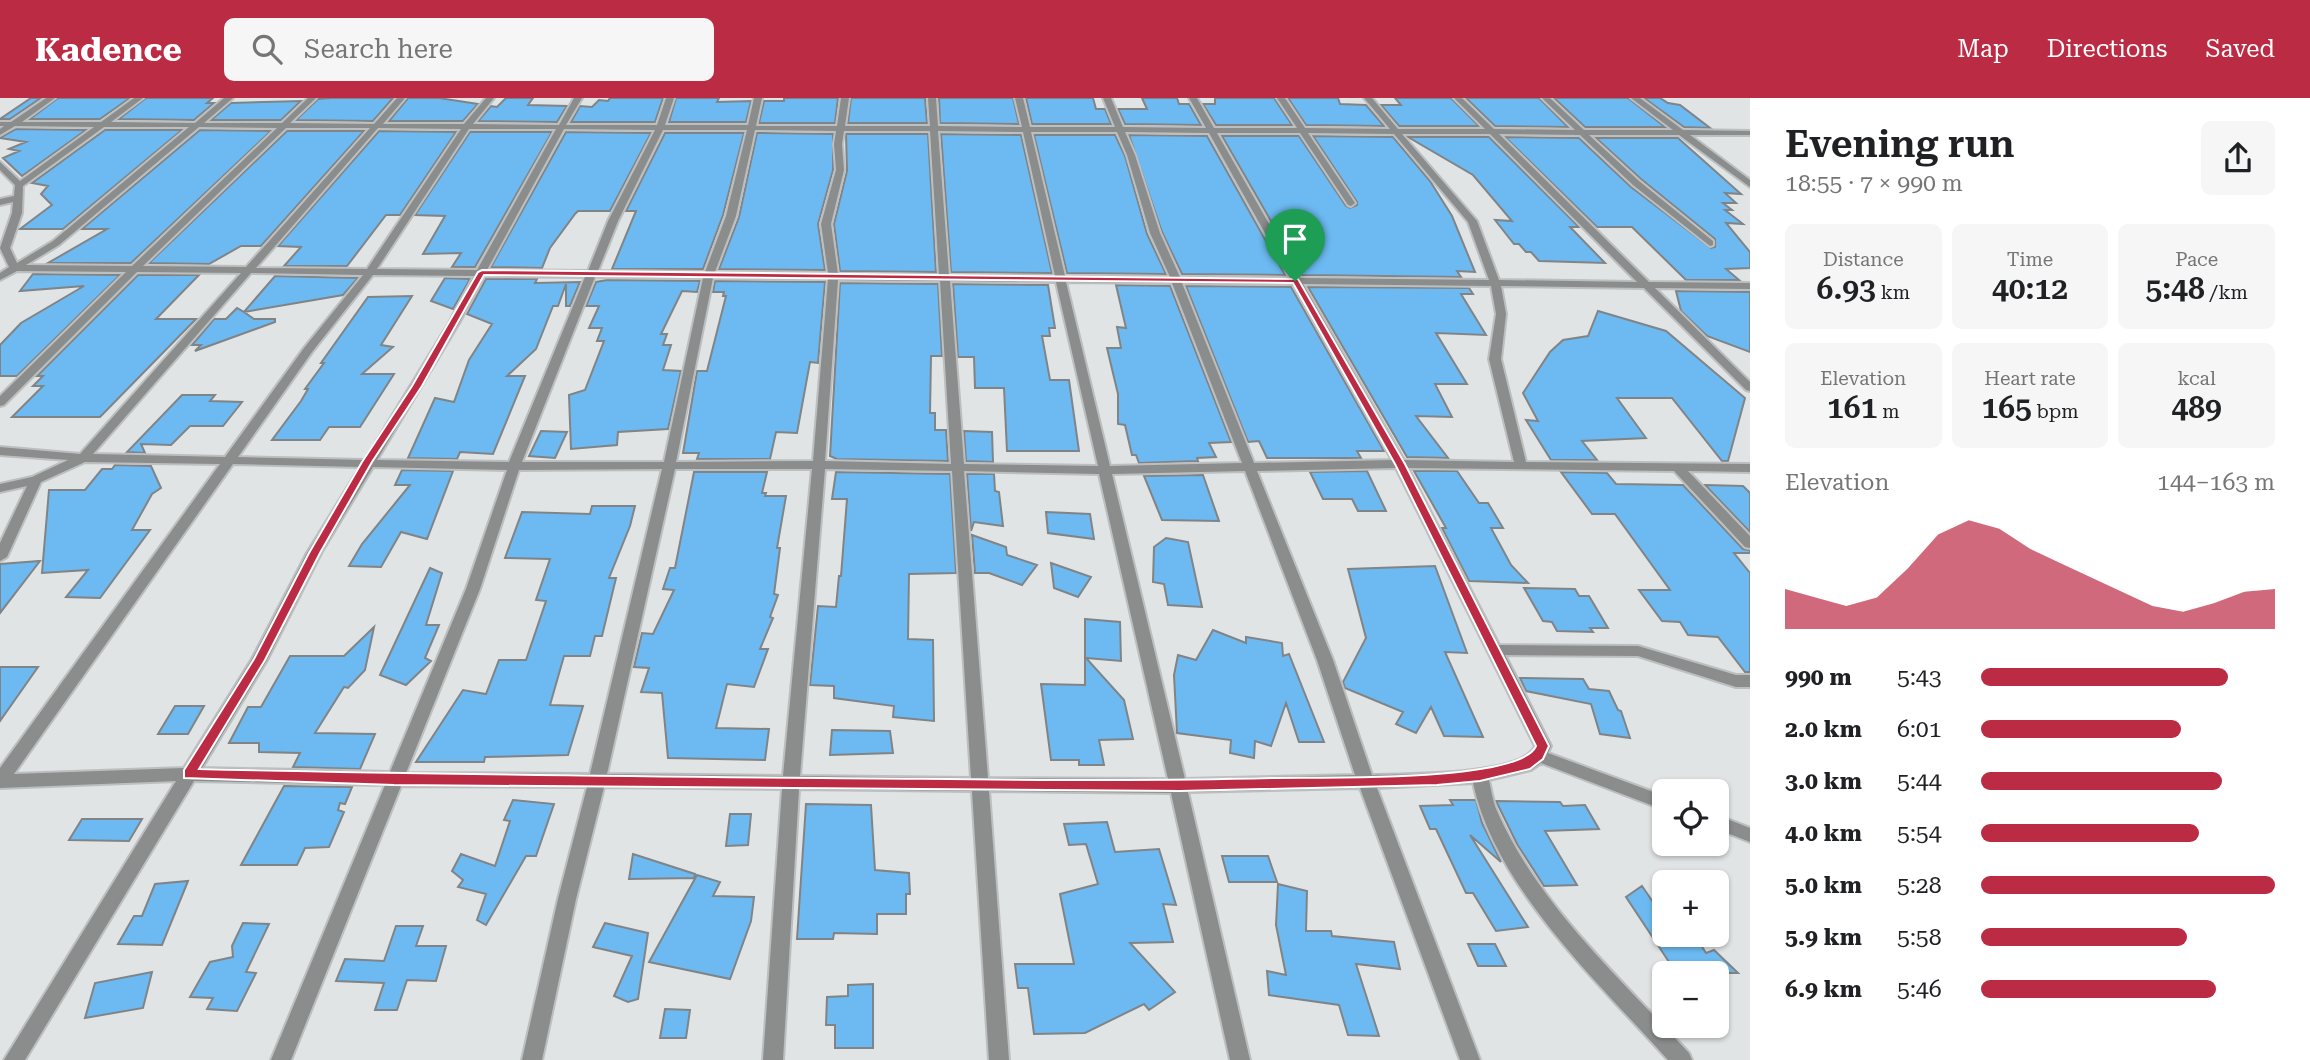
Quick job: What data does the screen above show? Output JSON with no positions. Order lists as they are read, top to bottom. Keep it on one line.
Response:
{"page":{"header":"Kadence","search":"Search here","nav":["Map","Directions","Saved"],"heading":["Evening run","18:55 · 7 × 990 m"],"stats":[["Distance","6.93 km"],["Time","40:12"],["Pace","5:48 /km"],["Elevation","161 m"],["Heart rate","165 bpm"],["kcal","489"]],"chart":["Elevation","144–163 m"],"list":[{"name":"990 m","note":"5:43"},{"name":"2.0 km","note":"6:01"},{"name":"3.0 km","note":"5:44"},{"name":"4.0 km","note":"5:54"},{"name":"5.0 km","note":"5:28"},{"name":"5.9 km","note":"5:58"},{"name":"6.9 km","note":"5:46"}],"map_buttons":["+","−"]}}
